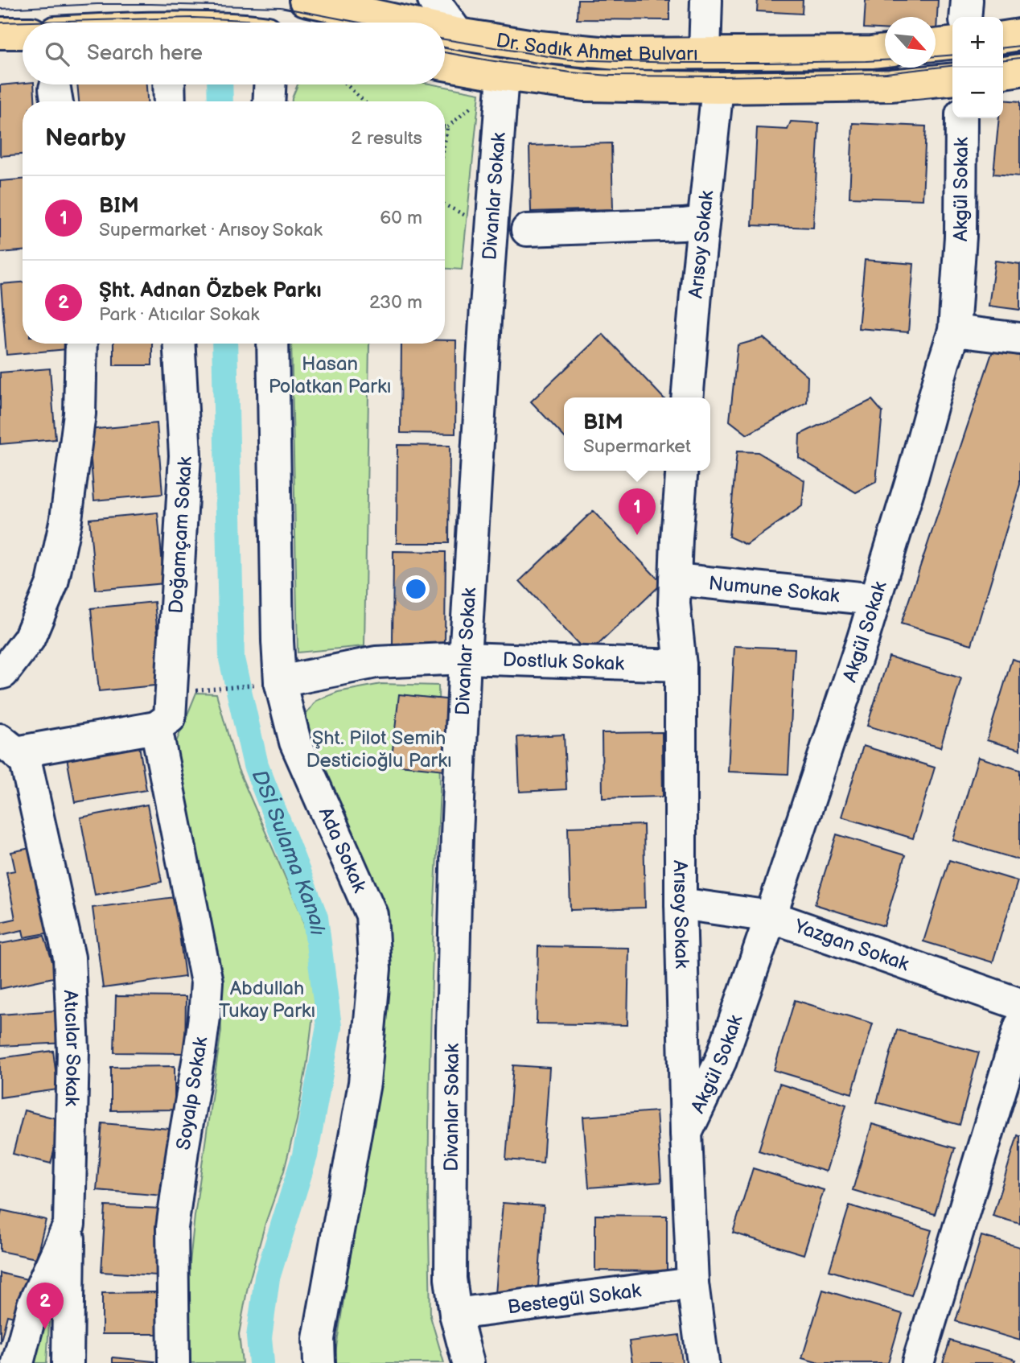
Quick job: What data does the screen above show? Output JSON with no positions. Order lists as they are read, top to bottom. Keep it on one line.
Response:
{"streets":{"main road":["Dr. Sadık Ahmet Bulvarı"],"street":["Akgül Sokak","Divanlar Sokak","Arısoy Sokak","Doğamçam Sokak","Numune Sokak","Dostluk Sokak","Ada Sokak","Yazgan Sokak","Atıcılar Sokak","Soyalp Sokak","Bestegül Sokak"]},"crossings":[["Dr. Sadık Ahmet Bulvarı","Divanlar Sokak"],["Dr. Sadık Ahmet Bulvarı","Arısoy Sokak"],["Akgül Sokak","Arısoy Sokak"],["Akgül Sokak","Numune Sokak"],["Akgül Sokak","Yazgan Sokak"],["Divanlar Sokak","Dostluk Sokak"],["Divanlar Sokak","Bestegül Sokak"],["Arısoy Sokak","Numune Sokak"],["Arısoy Sokak","Dostluk Sokak"],["Arısoy Sokak","Yazgan Sokak"],["Arısoy Sokak","Bestegül Sokak"],["Doğamçam Sokak","Soyalp Sokak"],["Dostluk Sokak","Ada Sokak"]],"water":["DSİ Sulama Kanalı"],"parks":["Hasan Polatkan Parkı","Şht. Pilot Semih Desticioğlu Parkı","Abdullah Tukay Parkı"],"north":"bottom right","page":{"map_buttons":["+","−"],"search":"Search here","heading":["Nearby","2 results"],"list":[{"mark":"1","name":"BIM","note":"Supermarket · Arısoy Sokak","value":"60 m"},{"mark":"2","name":"Şht. Adnan Özbek Parkı","note":"Park · Atıcılar Sokak","value":"230 m"}],"popup":["BIM","Supermarket"],"pins":["1","2"]}}
